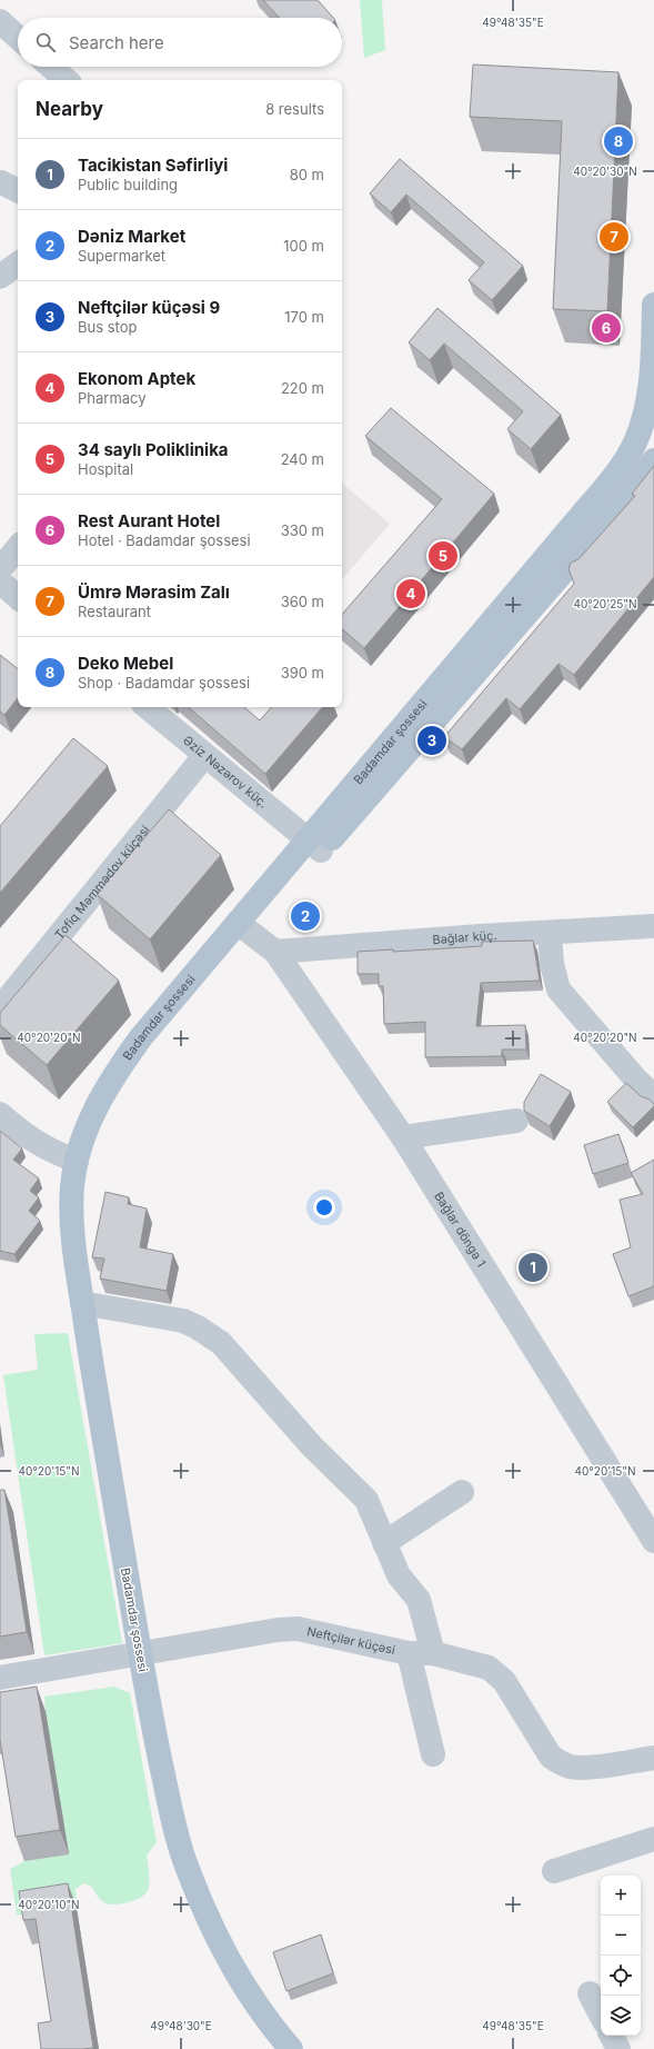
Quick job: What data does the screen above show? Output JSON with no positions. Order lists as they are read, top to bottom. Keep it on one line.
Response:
{"streets":{"main road":["Badamdar şossesi"],"street":["Əziz Nəzərov küç.","Tofiq Məmmədov küçəsi","Bağlar küç.","Bağlar döngə 1","Neftçilər küçəsi"]},"crossings":[["Badamdar şossesi","Əziz Nəzərov küç."],["Badamdar şossesi","Bağlar döngə 1"],["Badamdar şossesi","Neftçilər küçəsi"],["Əziz Nəzərov küç.","Tofiq Məmmədov küçəsi"],["Bağlar küç.","Bağlar döngə 1"]],"page":{"search":"Search here","heading":["Nearby","8 results"],"pins":["8","7","6","5","4","3","2","1"],"list":[{"mark":"1","name":"Tacikistan Səfirliyi","note":"Public building","value":"80 m"},{"mark":"2","name":"Dəniz Market","note":"Supermarket","value":"100 m"},{"mark":"3","name":"Neftçilər küçəsi 9","note":"Bus stop","value":"170 m"},{"mark":"4","name":"Ekonom Aptek","note":"Pharmacy","value":"220 m"},{"mark":"5","name":"34 saylı Poliklinika","note":"Hospital","value":"240 m"},{"mark":"6","name":"Rest Aurant Hotel","note":"Hotel · Badamdar şossesi","value":"330 m"},{"mark":"7","name":"Ümrə Mərasim Zalı","note":"Restaurant","value":"360 m"},{"mark":"8","name":"Deko Mebel","note":"Shop · Badamdar şossesi","value":"390 m"}],"map_buttons":["+","−"]},"coordinates":["49°48'35\"E","40°20'30\"N","40°20'25\"N","40°20'20\"N","40°20'15\"N","40°20'10\"N","49°48'30\"E"]}
